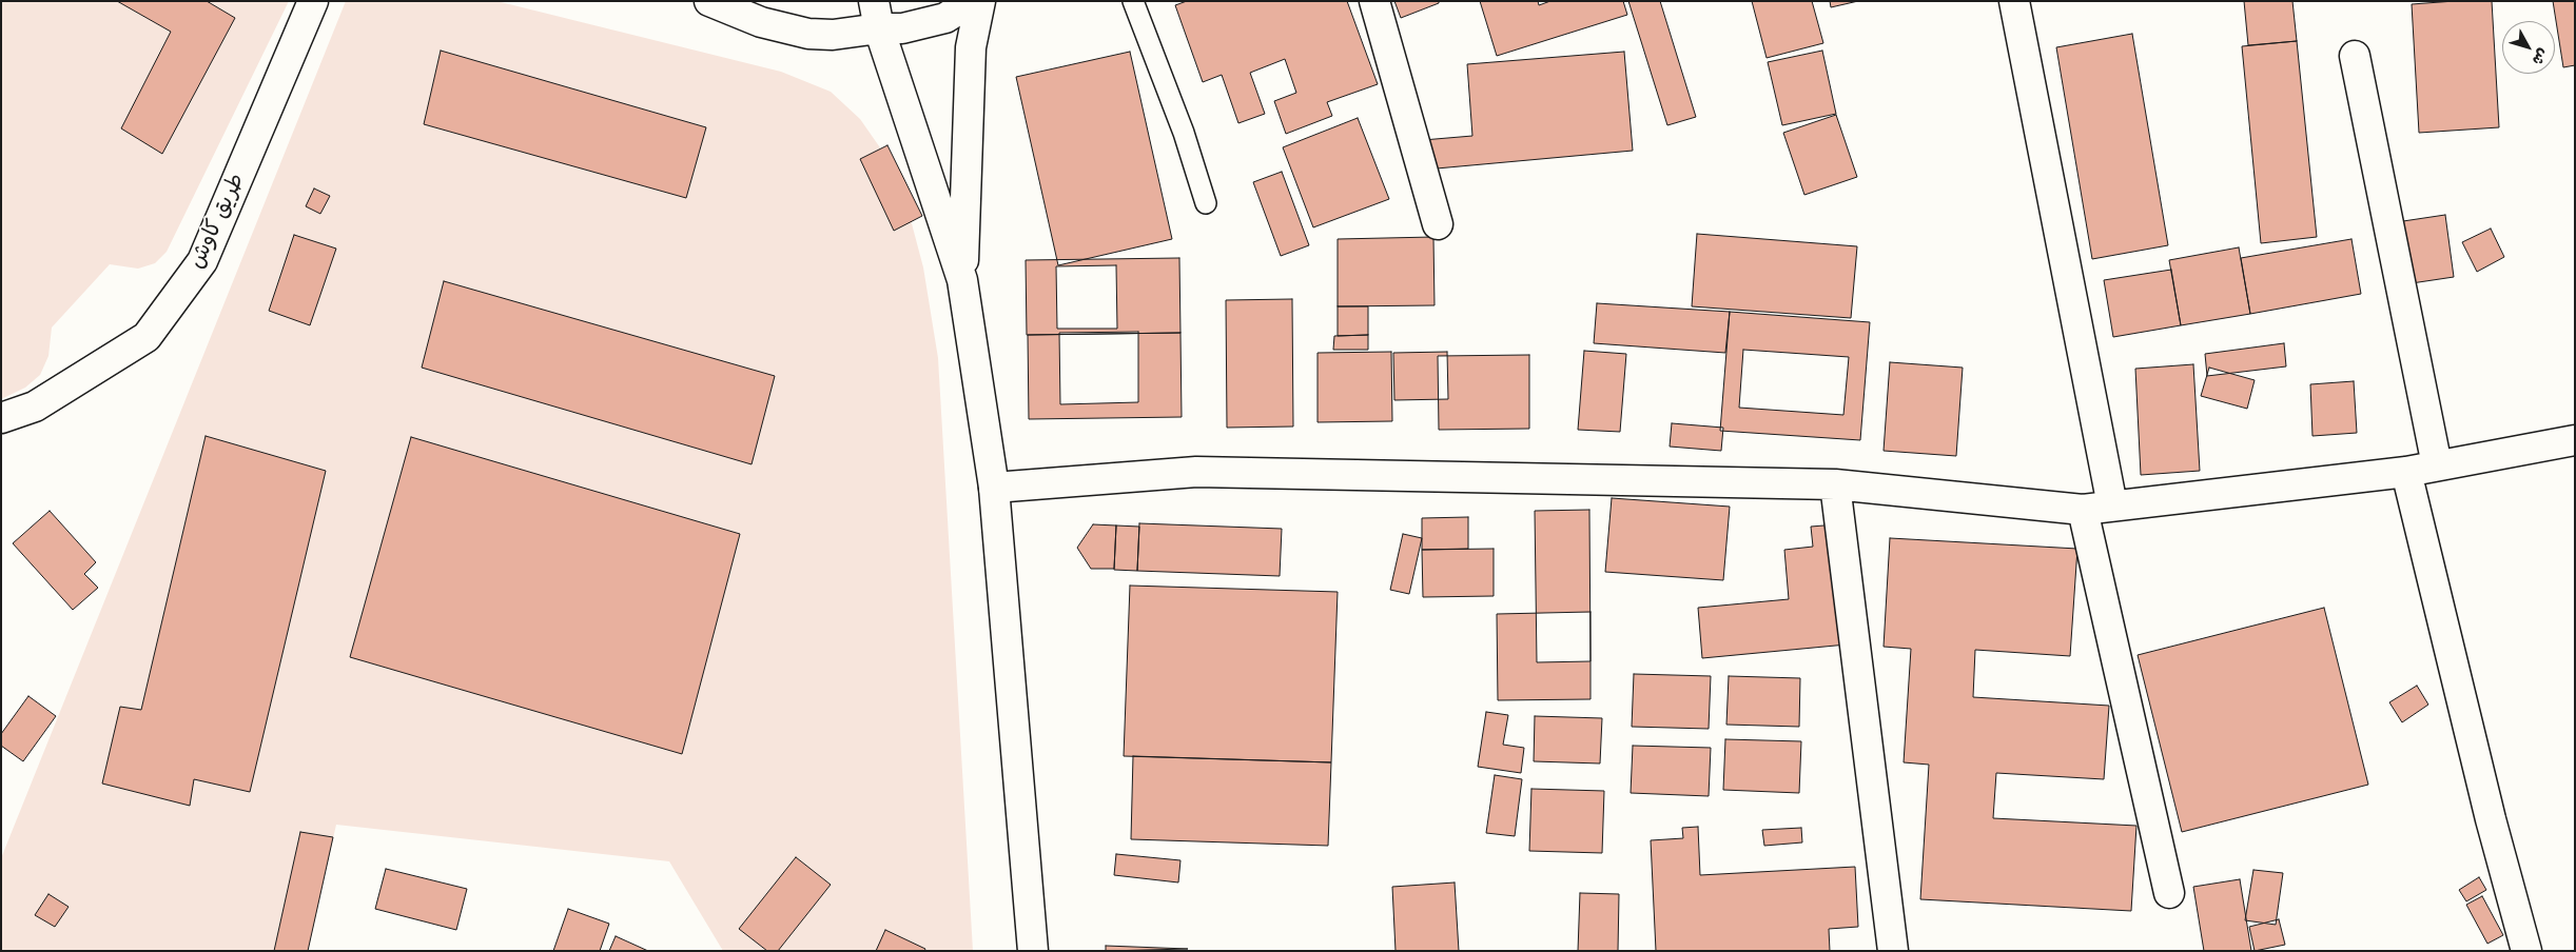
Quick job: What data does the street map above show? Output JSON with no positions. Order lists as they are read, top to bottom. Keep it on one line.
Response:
{"streets":{"main road":["طريق كاوش"]},"north":"bottom right"}
